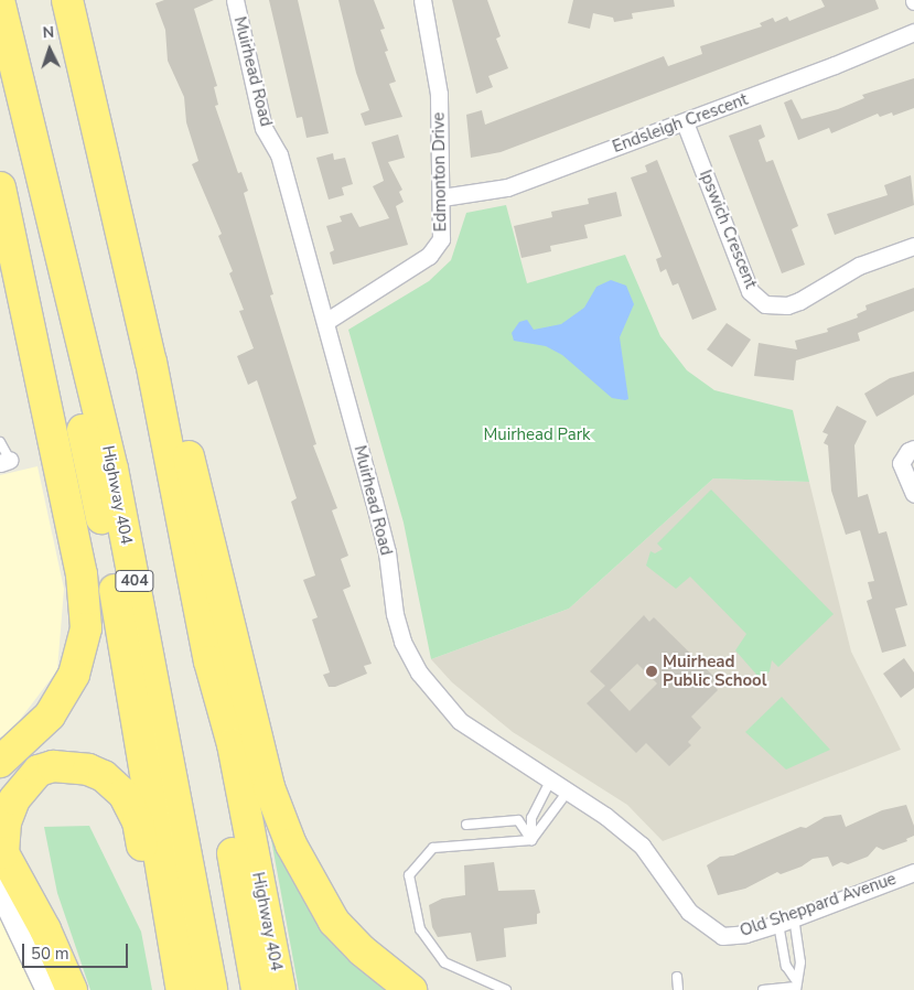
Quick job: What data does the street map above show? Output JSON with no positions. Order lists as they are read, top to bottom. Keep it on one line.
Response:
{"streets":{"highway":["Highway 404","404"],"street":["Muirhead Road","Endsleigh Crescent","Edmonton Drive","Ipswich Crescent","Old Sheppard Avenue"]},"crossings":[["Muirhead Road","Edmonton Drive"],["Muirhead Road","Old Sheppard Avenue"],["Endsleigh Crescent","Edmonton Drive"],["Endsleigh Crescent","Ipswich Crescent"]],"parks":["Muirhead Park"],"places":["Muirhead Public School"],"scale_bar":"50 m","north":"top"}
